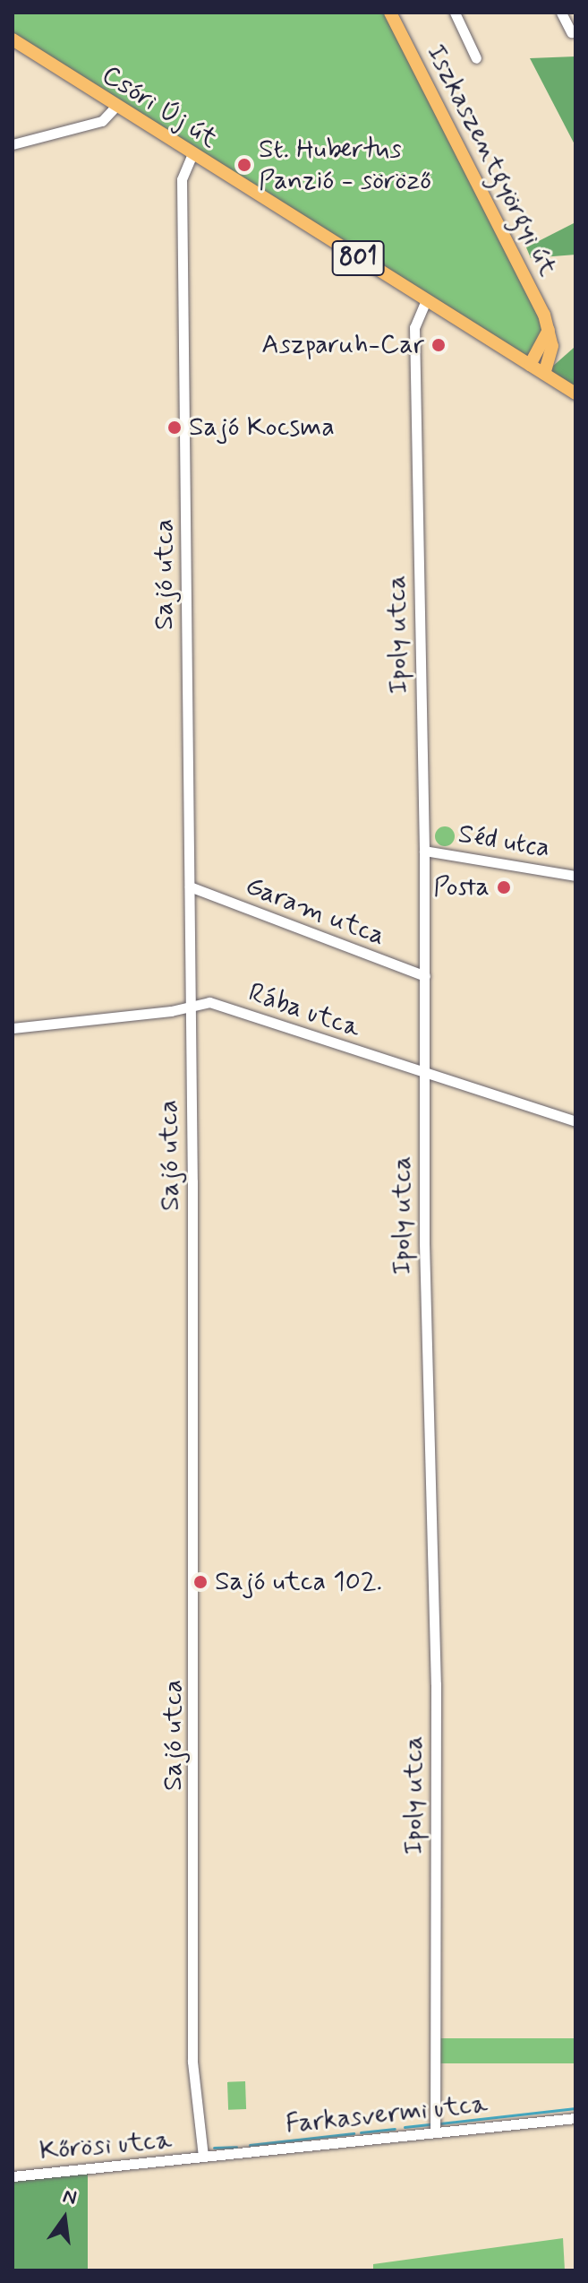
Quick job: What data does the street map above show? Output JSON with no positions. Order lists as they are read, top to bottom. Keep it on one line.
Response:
{"streets":{"main road":["Csóri Új út","Iszkaszentgyörgyi út","801"],"street":["Sajó utca","Ipoly utca","Séd utca","Garam utca","Rába utca","Farkasvermi utca","Kőrösi utca"]},"crossings":[["Csóri Új út","Iszkaszentgyörgyi út"],["Csóri Új út","Sajó utca"],["Csóri Új út","Ipoly utca"],["Sajó utca","Garam utca"],["Sajó utca","Rába utca"],["Sajó utca","Farkasvermi utca"],["Sajó utca","Kőrösi utca"],["Ipoly utca","Séd utca"],["Ipoly utca","Garam utca"],["Ipoly utca","Rába utca"],["Ipoly utca","Farkasvermi utca"],["Farkasvermi utca","Kőrösi utca"]],"places":["St. Hubertus Panzió - söröző","Aszparuh-Car","Sajó Kocsma","Posta","Sajó utca 102."],"north":"top"}
